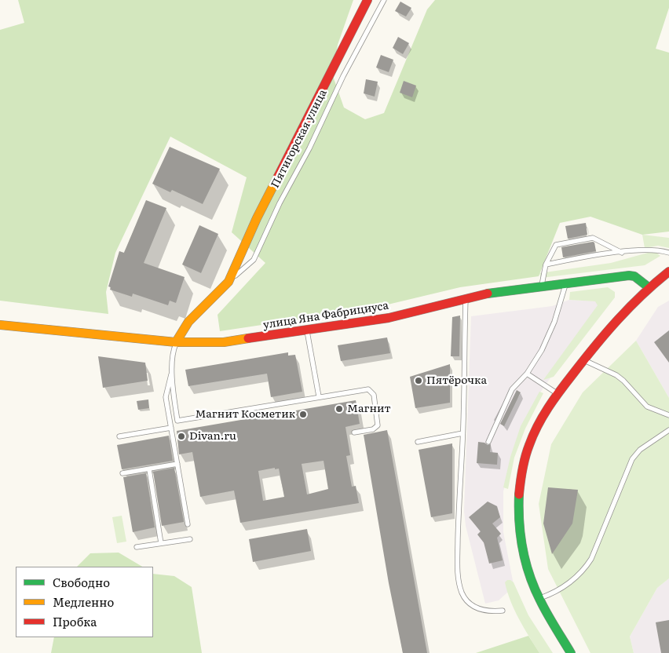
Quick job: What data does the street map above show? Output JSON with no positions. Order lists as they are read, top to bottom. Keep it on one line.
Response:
{"streets":{"main road":["Пятигорская улица","улица Яна Фабрициуса"]},"crossings":[["Пятигорская улица","улица Яна Фабрициуса"]],"places":["Пятёрочка","Магнит","Магнит Косметик","Divan.ru"],"legend":["Свободно","Медленно","Пробка"]}
